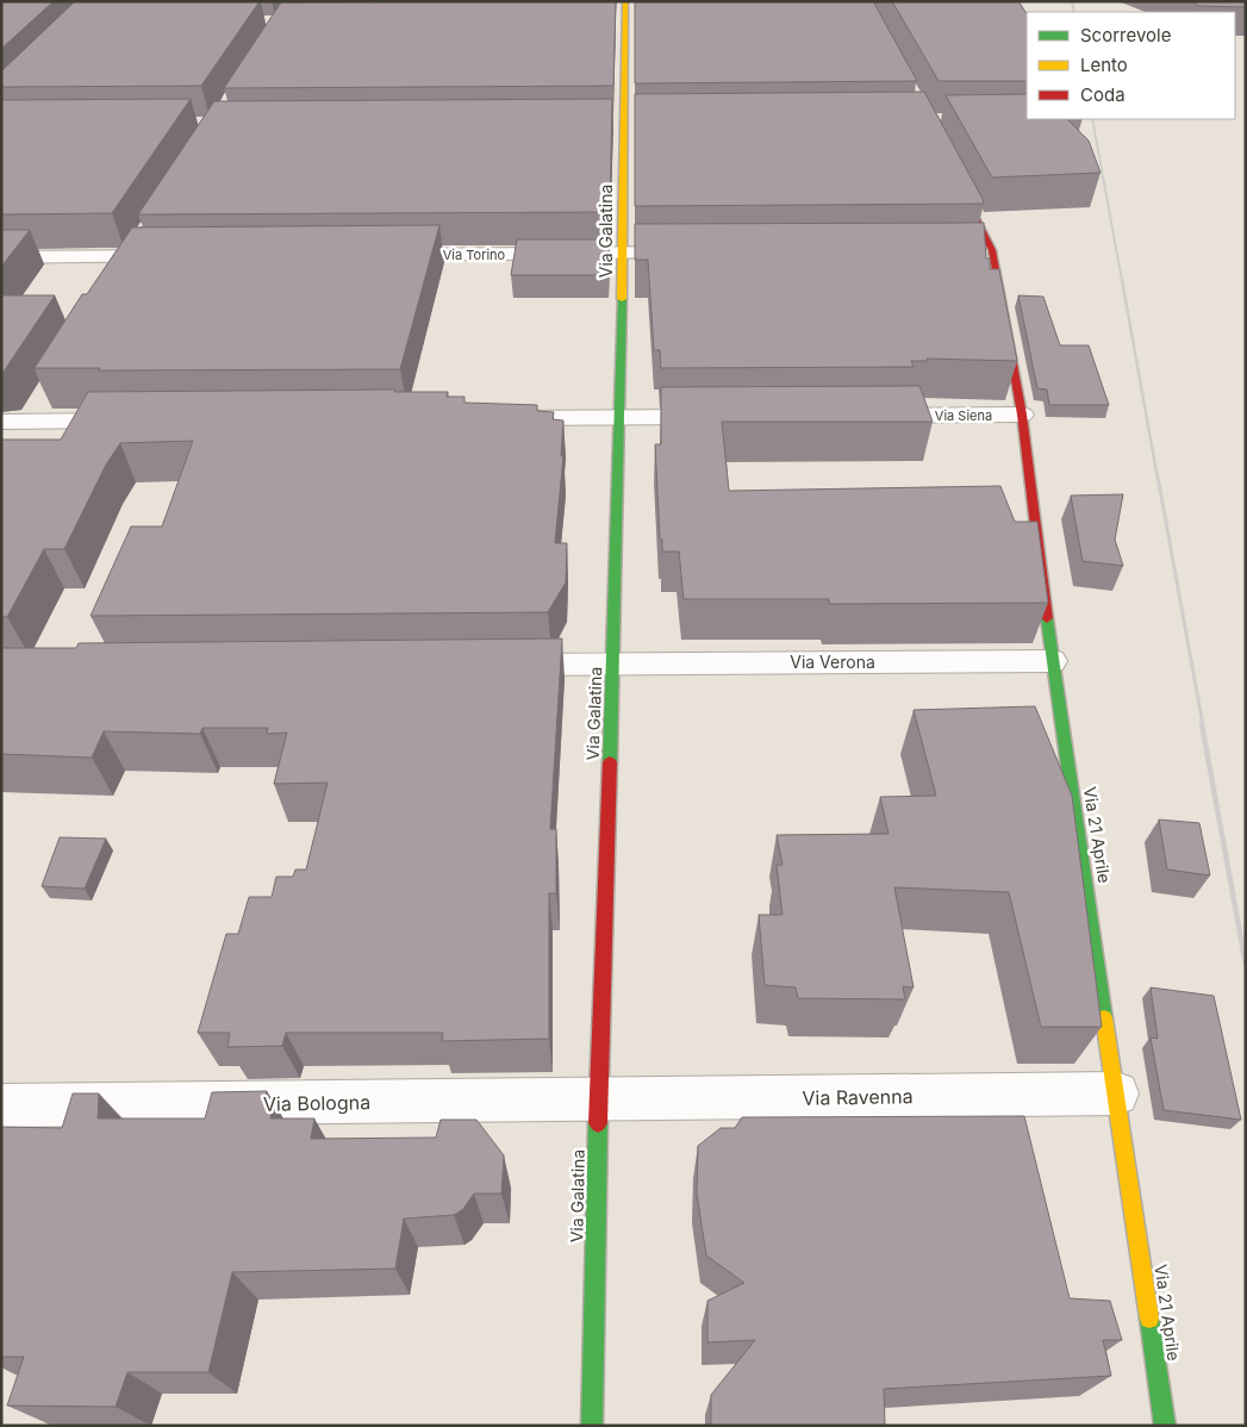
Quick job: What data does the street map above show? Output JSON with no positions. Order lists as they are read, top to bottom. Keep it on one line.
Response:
{"streets":{"street":["Via Galatina","Via Torino","Via Siena","Via Verona","Via 21 Aprile","Via Ravenna","Via Bologna"]},"crossings":[["Via Galatina","Via Torino"],["Via Galatina","Via Verona"],["Via Galatina","Via Ravenna"],["Via Galatina","Via Bologna"],["Via Siena","Via 21 Aprile"],["Via Verona","Via 21 Aprile"],["Via 21 Aprile","Via Ravenna"],["Via Ravenna","Via Bologna"]],"legend":["Scorrevole","Lento","Coda"]}
